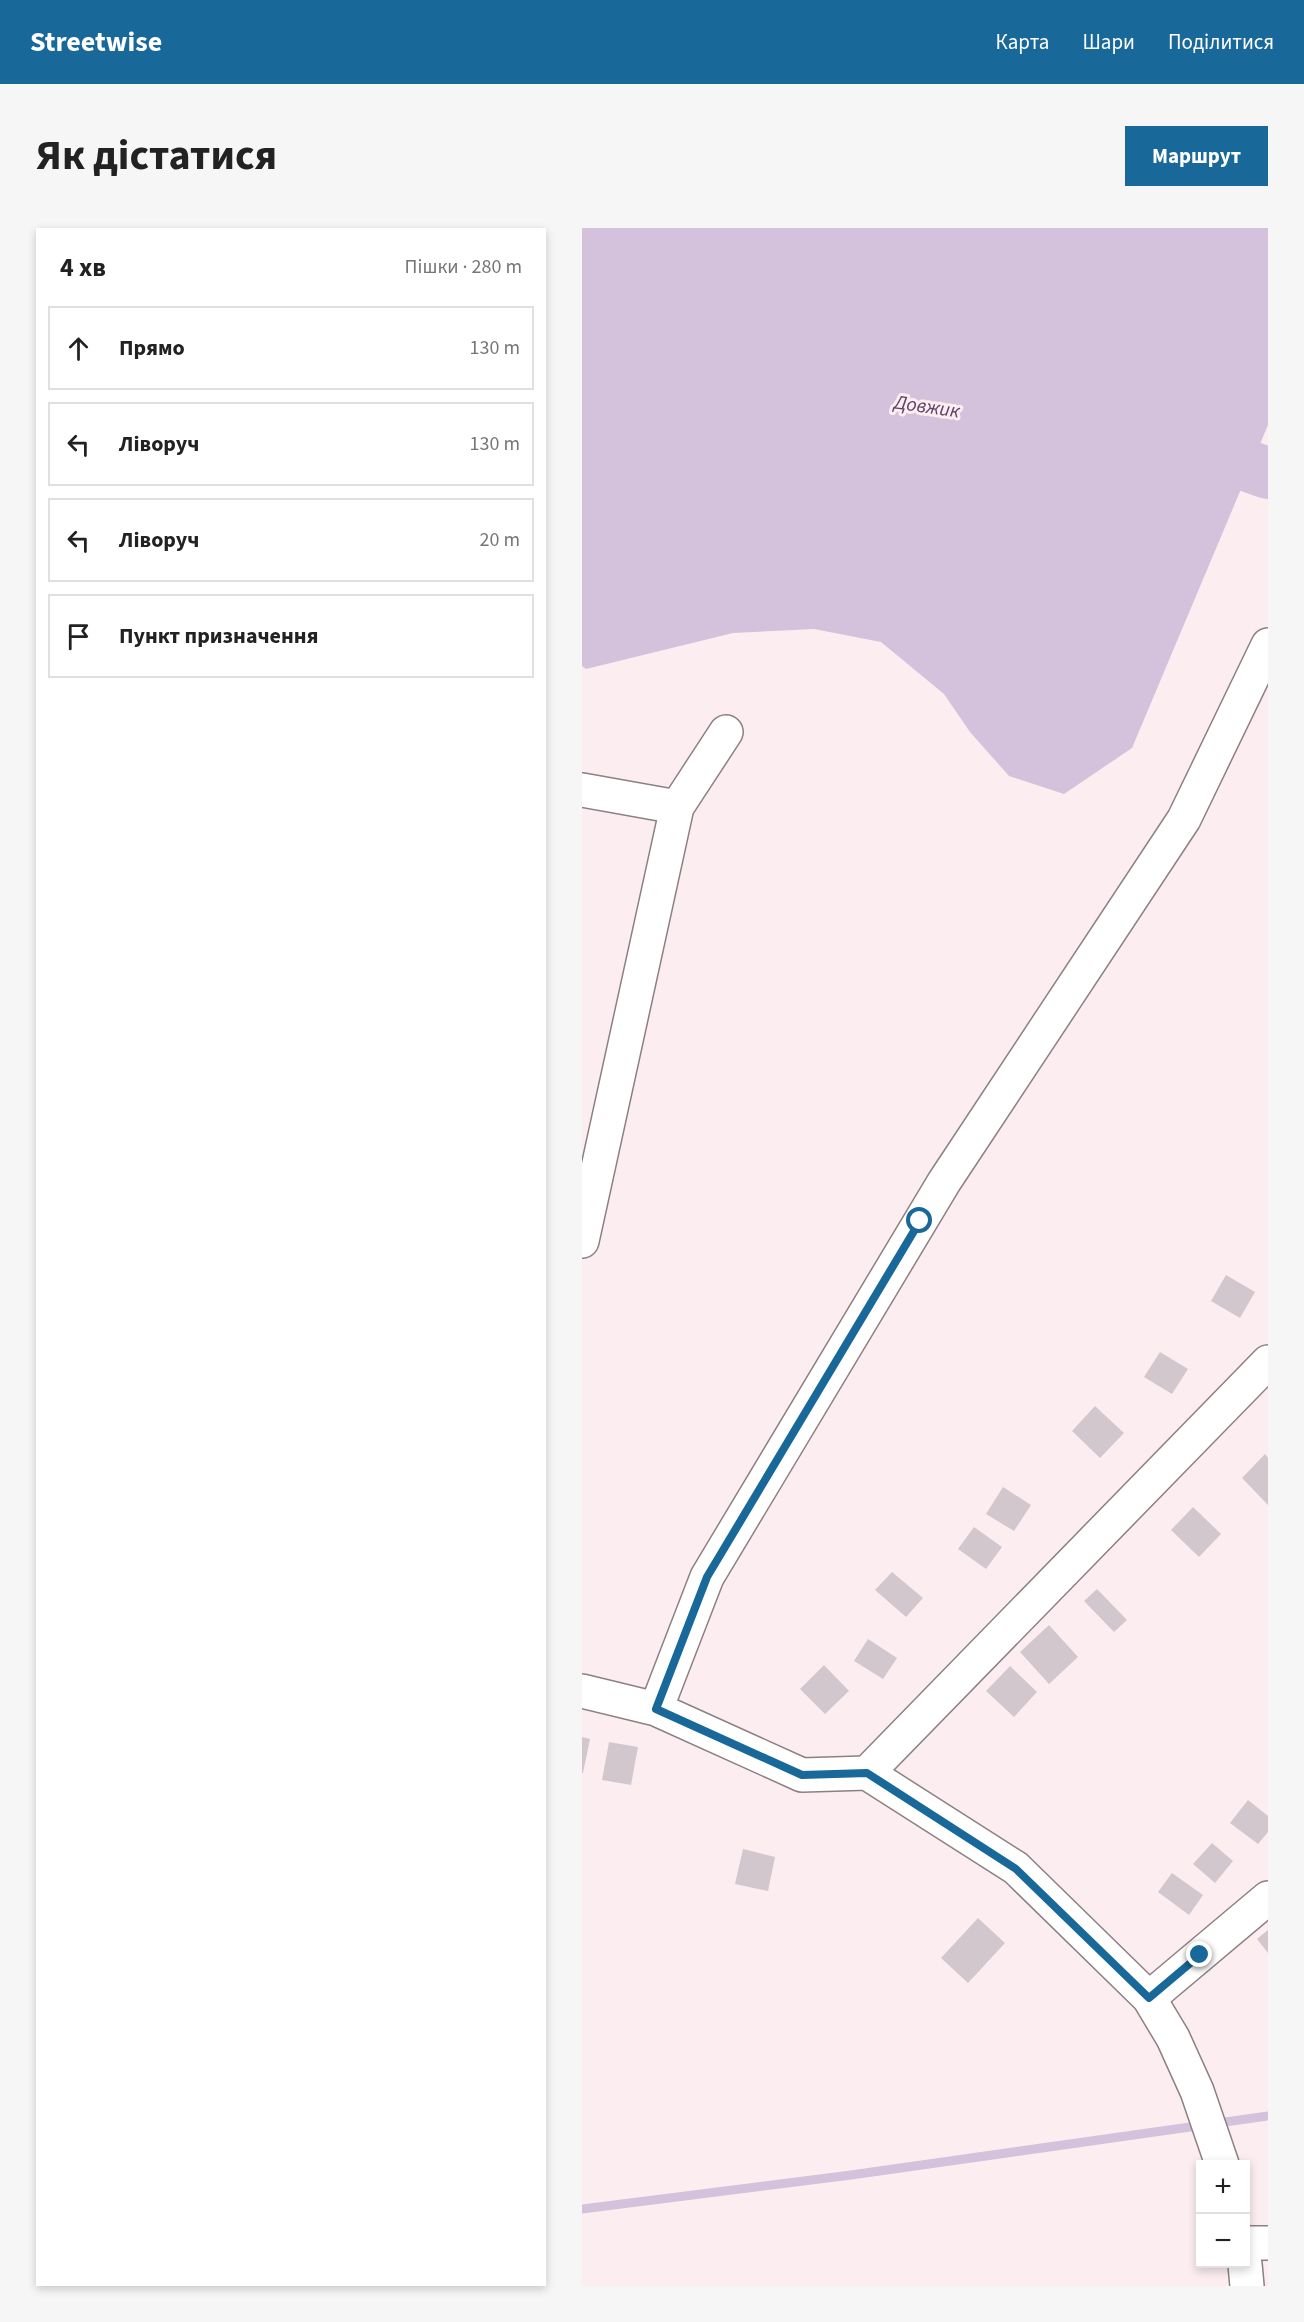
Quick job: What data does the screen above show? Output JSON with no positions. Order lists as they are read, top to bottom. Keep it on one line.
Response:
{"water":["Довжик"],"page":{"header":"Streetwise","nav":["Карта","Шари","Поділитися"],"title":"Як дістатися","buttons":"Маршрут","heading":["4 хв","Пішки · 280 m"],"list":[["Прямо","130 m"],["Ліворуч","130 m"],["Ліворуч","20 m"],"Пункт призначення"],"map_buttons":["+","−"]}}
